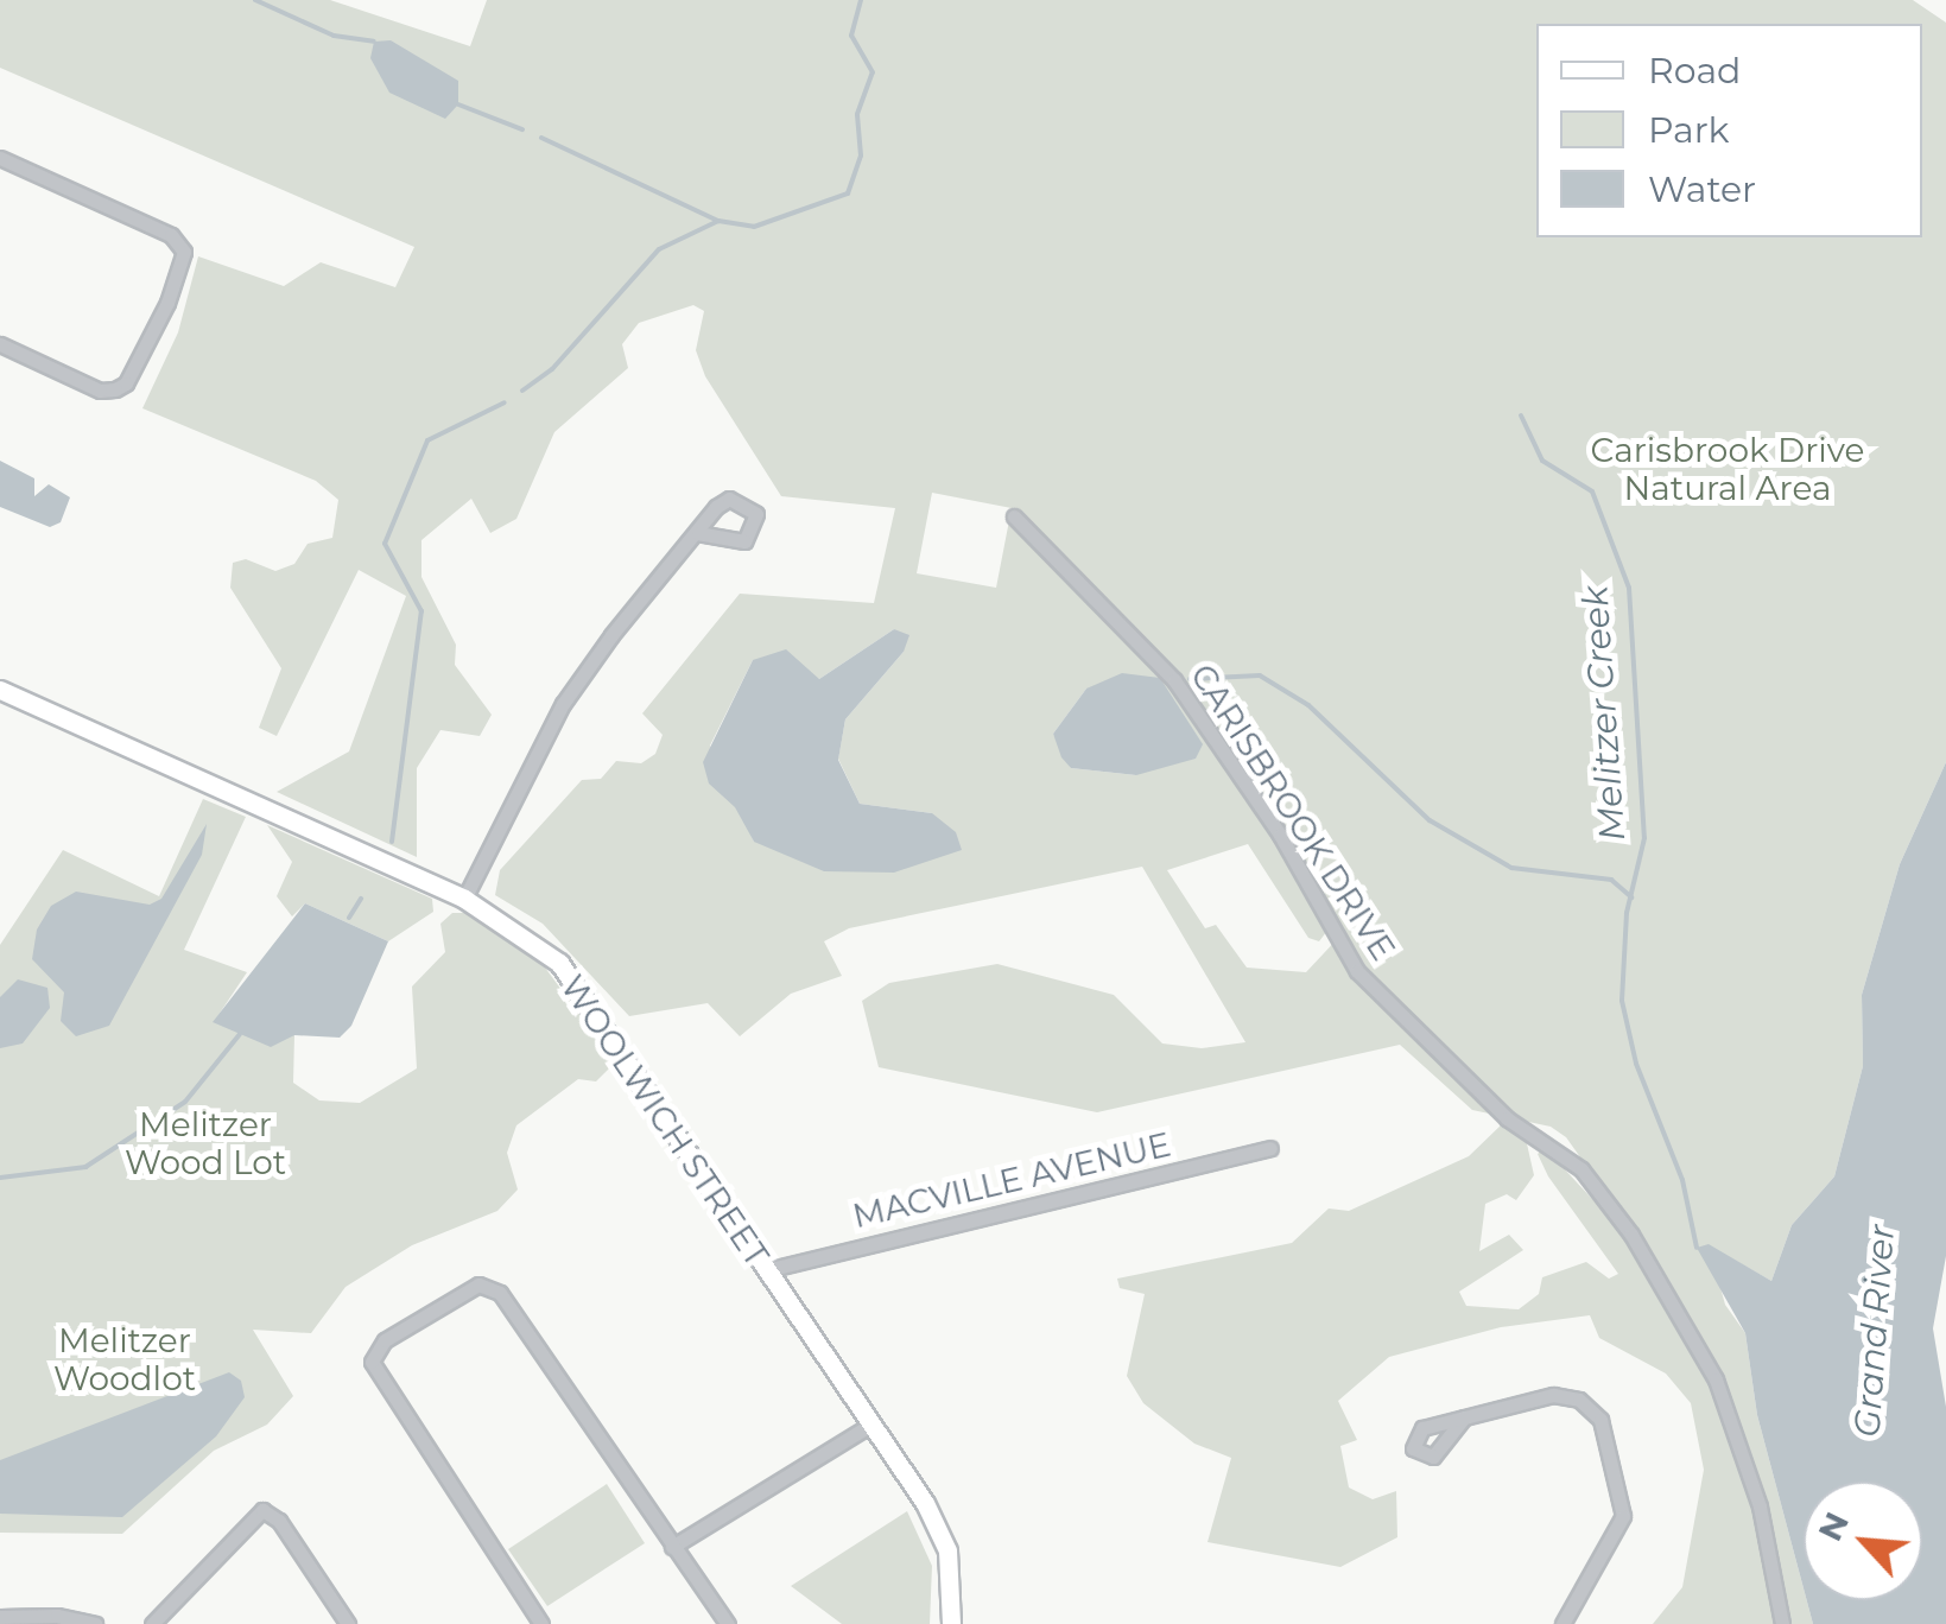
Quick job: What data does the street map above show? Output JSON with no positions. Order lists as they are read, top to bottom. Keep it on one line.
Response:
{"streets":{"street":["CARISBROOK DRIVE","WOOLWICH STREET","MACVILLE AVENUE"]},"crossings":[["WOOLWICH STREET","MACVILLE AVENUE"]],"water":["Melitzer Creek","Grand River"],"parks":["Carisbrook Drive Natural Area","Melitzer Wood Lot","Melitzer Woodlot"],"legend":["Road","Park","Water"],"north":"top left"}
